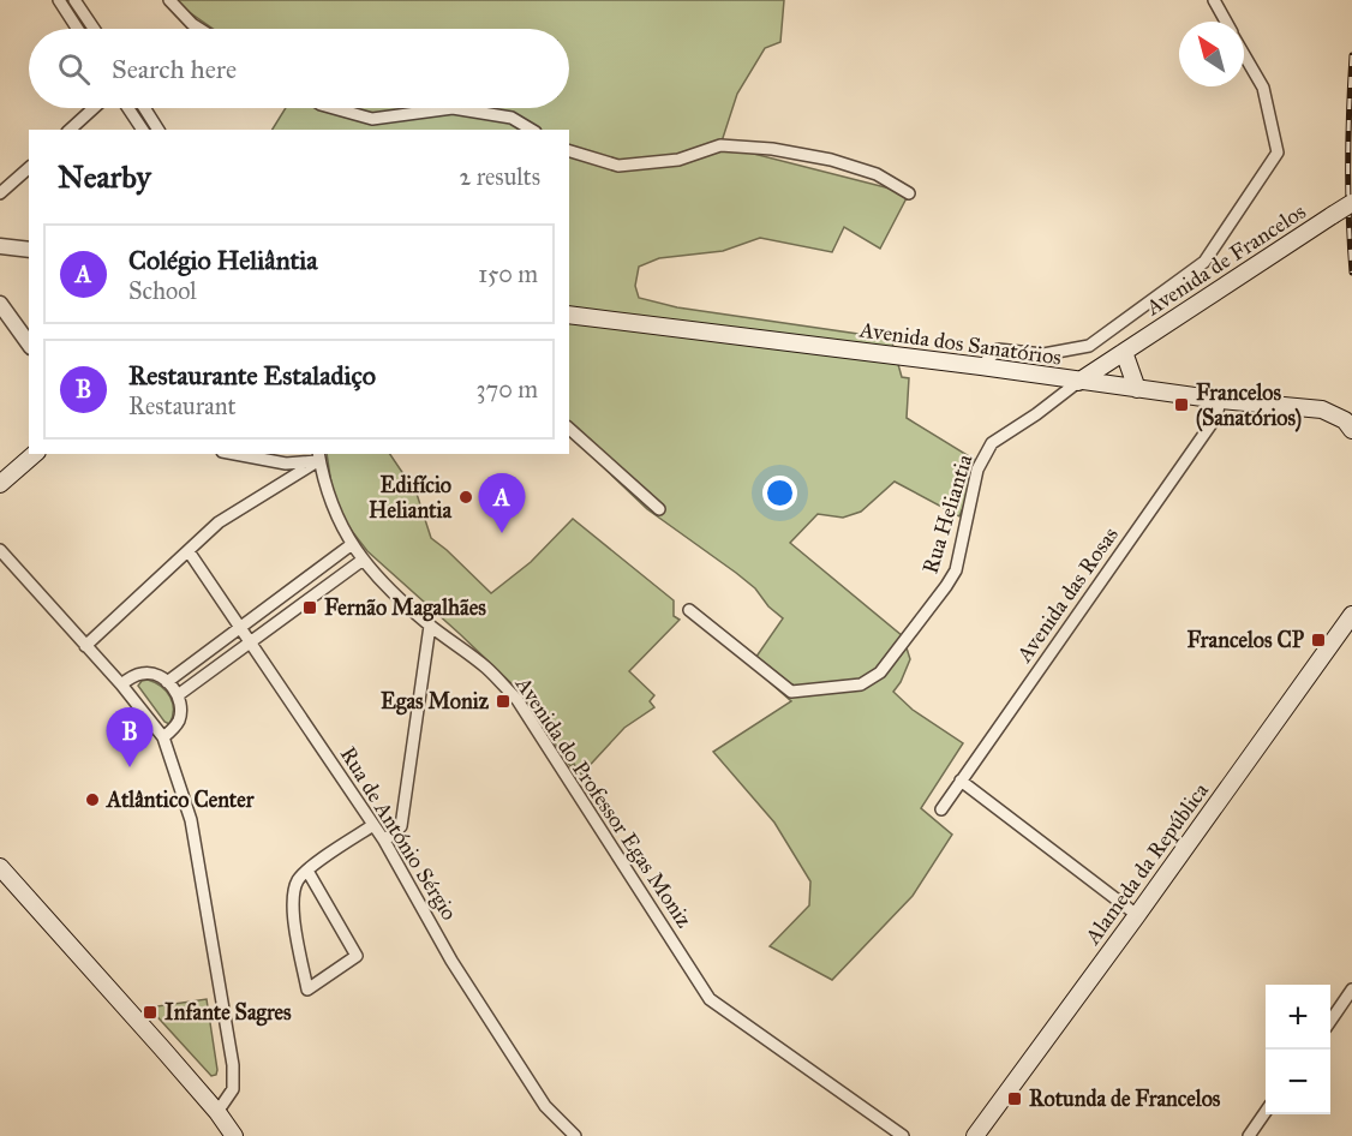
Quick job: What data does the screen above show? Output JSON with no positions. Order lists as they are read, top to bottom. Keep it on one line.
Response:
{"streets":{"main road":["Avenida de Francelos","Avenida dos Sanatórios","Alameda da República"],"street":["Rua Heliantia","Avenida das Rosas","Avenida do Professor Egas Moniz","Rua de António Sérgio"]},"crossings":[["Avenida de Francelos","Avenida dos Sanatórios"],["Avenida de Francelos","Rua Heliantia"],["Avenida dos Sanatórios","Rua Heliantia"],["Avenida dos Sanatórios","Avenida das Rosas"]],"places":{"transit":["Francelos (Sanatórios)","Fernão Magalhães","Francelos CP","Egas Moniz","Infante Sagres","Rotunda de Francelos"],"other":["Edifício Heliantia","Atlântico Center"]},"north":"top left","page":{"search":"Search here","heading":["Nearby","2 results"],"list":[{"mark":"A","name":"Colégio Heliântia","note":"School","value":"150 m"},{"mark":"B","name":"Restaurante Estaladiço","note":"Restaurant","value":"370 m"}],"pins":["A","B"],"map_buttons":["+","−"]}}
